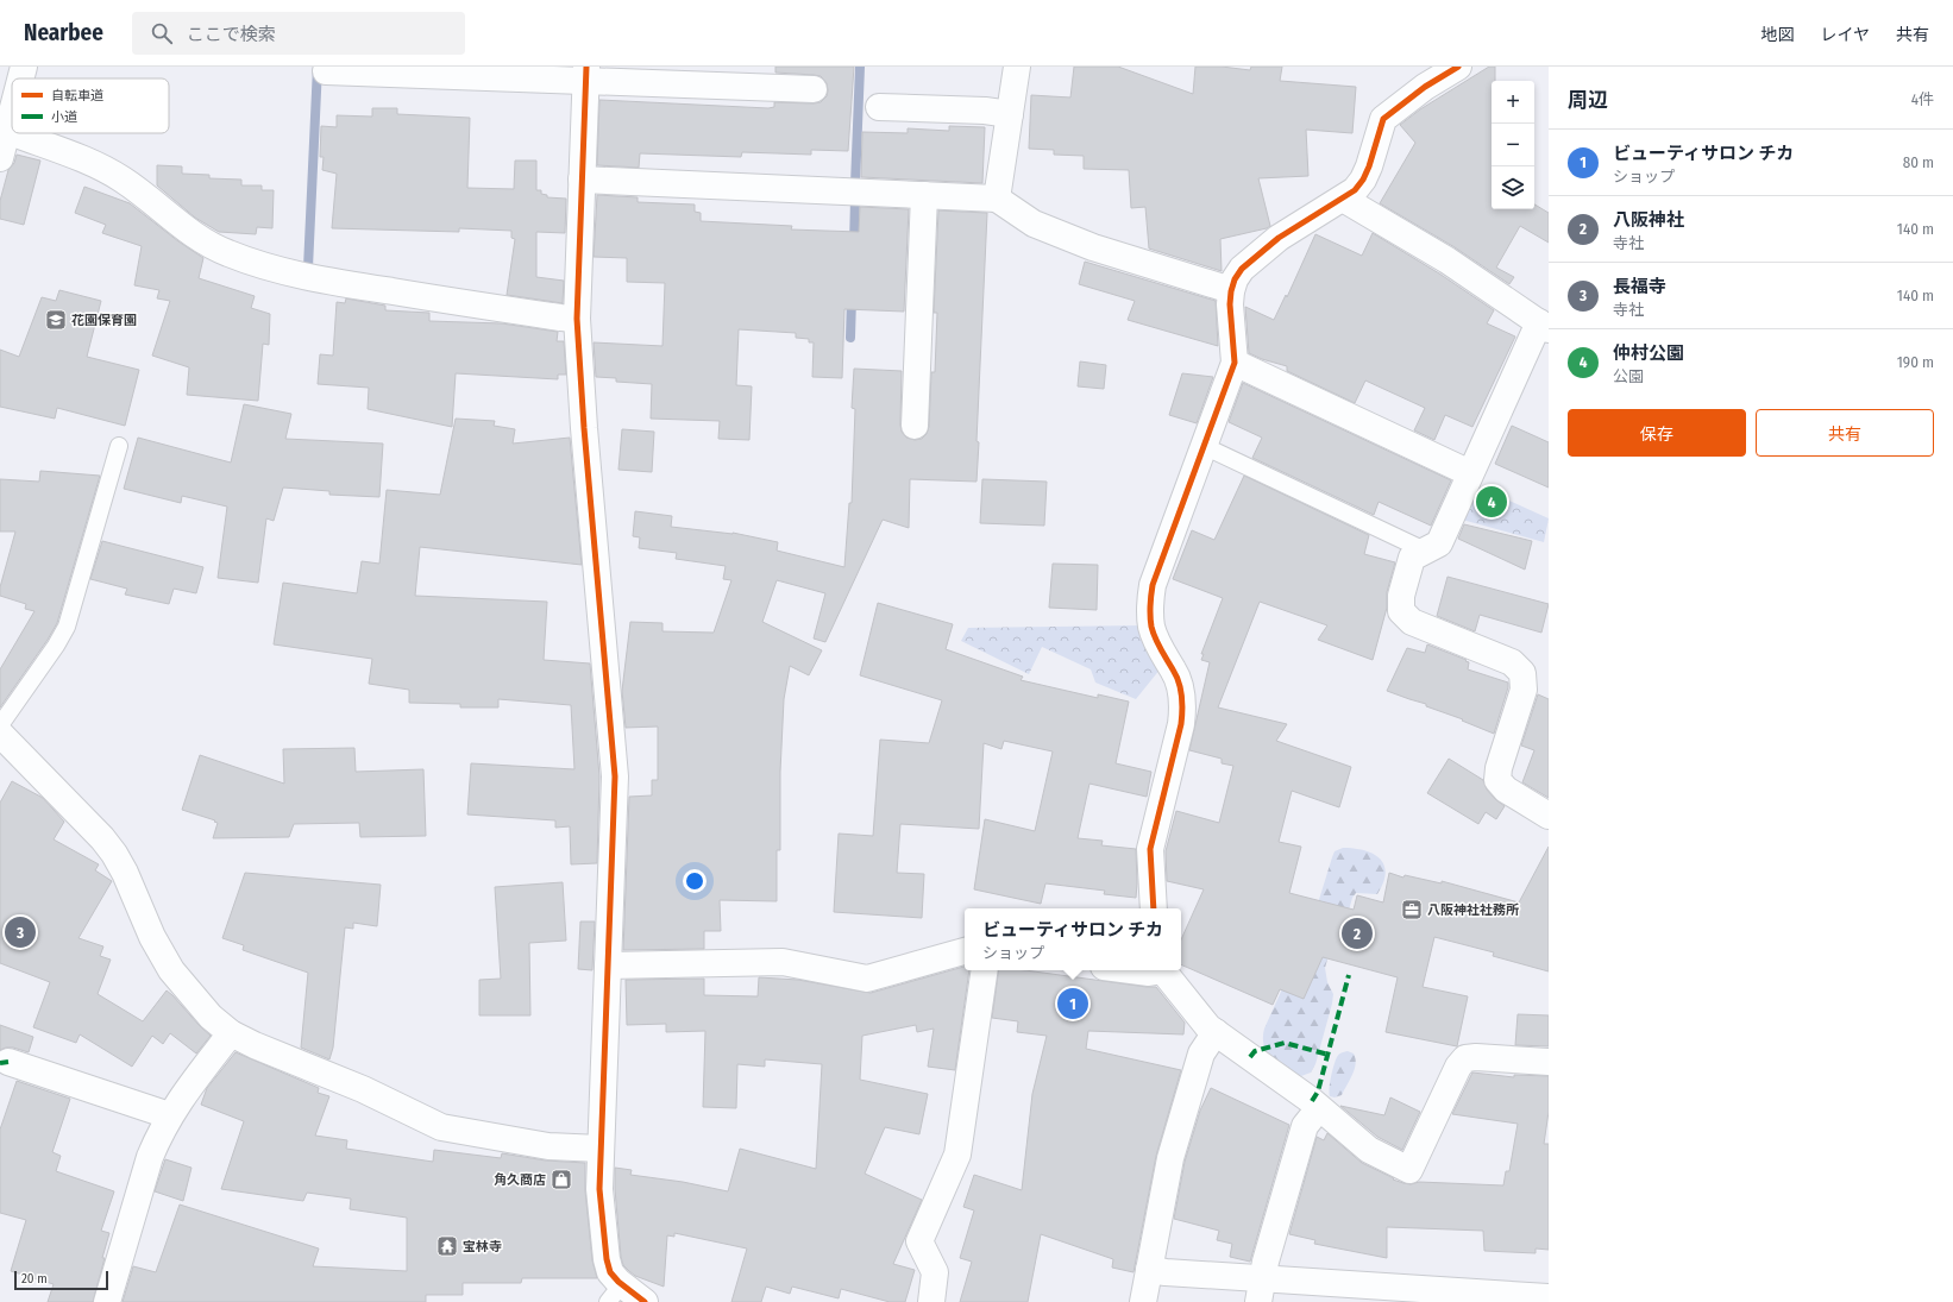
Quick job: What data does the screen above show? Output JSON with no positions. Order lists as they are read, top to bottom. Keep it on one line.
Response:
{"places":{"school or university":["花園保育園"],"office":["八阪神社社務所"],"shop":["角久商店"],"temple":["宝林寺"]},"legend":["自転車道","小道"],"scale_bar":"20 m","page":{"header":"Nearbee","search":"ここで検索","nav":["地図","レイヤ","共有"],"heading":["周辺","4件"],"map_buttons":["+","−"],"list":[{"mark":"1","name":"ビューティサロン チカ","note":"ショップ","value":"80 m"},{"mark":"2","name":"八阪神社","note":"寺社","value":"140 m"},{"mark":"3","name":"長福寺","note":"寺社","value":"140 m"},{"mark":"4","name":"仲村公園","note":"公園","value":"190 m"}],"buttons":["保存","共有"],"pins":["4","3","2","1"],"popup":["ビューティサロン チカ","ショップ"],"scale":"20 m"}}
